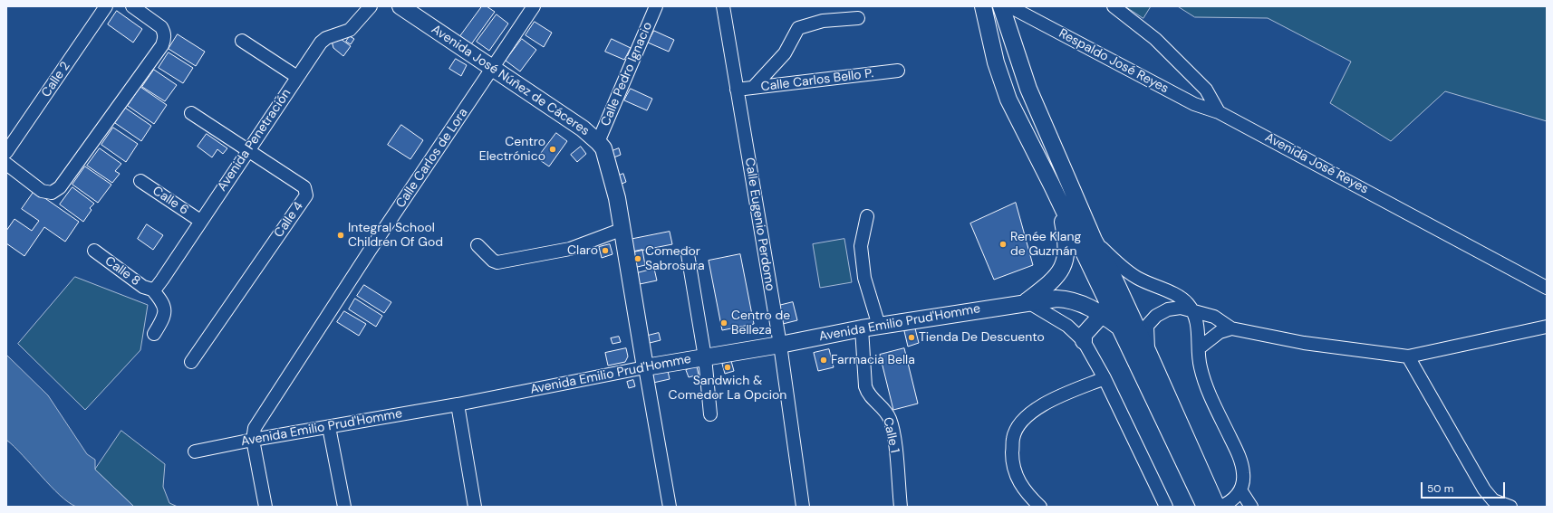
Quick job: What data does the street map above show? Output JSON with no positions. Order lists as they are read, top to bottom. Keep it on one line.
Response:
{"streets":{"main road":["Avenida José Núñez de Cáceres","Avenida Emilio Prud'Homme"],"street":["Respaldo José Reyes","Calle Pedro Ignacio","Calle 2","Calle Carlos Bello P.","Avenida Penetración","Calle Carlos de Lora","Avenida José Reyes","Calle 6","Calle 4","Calle Eugenio Perdomo","Calle 8","Calle 1"]},"crossings":[["Respaldo José Reyes","Avenida José Reyes"],["Calle Pedro Ignacio","Avenida José Núñez de Cáceres"],["Avenida José Núñez de Cáceres","Calle Carlos de Lora"],["Avenida José Núñez de Cáceres","Avenida Emilio Prud'Homme"],["Calle Carlos Bello P.","Calle Eugenio Perdomo"],["Avenida Penetración","Calle 6"],["Avenida Penetración","Calle 4"],["Avenida Penetración","Calle 8"],["Calle Carlos de Lora","Avenida Emilio Prud'Homme"],["Calle Eugenio Perdomo","Avenida Emilio Prud'Homme"],["Avenida Emilio Prud'Homme","Calle 1"]],"places":["Centro Electrónico","Integral School Children Of God","Renée Klang de Guzmán","Claro","Comedor Sabrosura","Centro de Belleza","Tienda De Descuento","Farmacia Bella","Sandwich & Comedor La Opcion"],"scale_bar":"50 m"}
